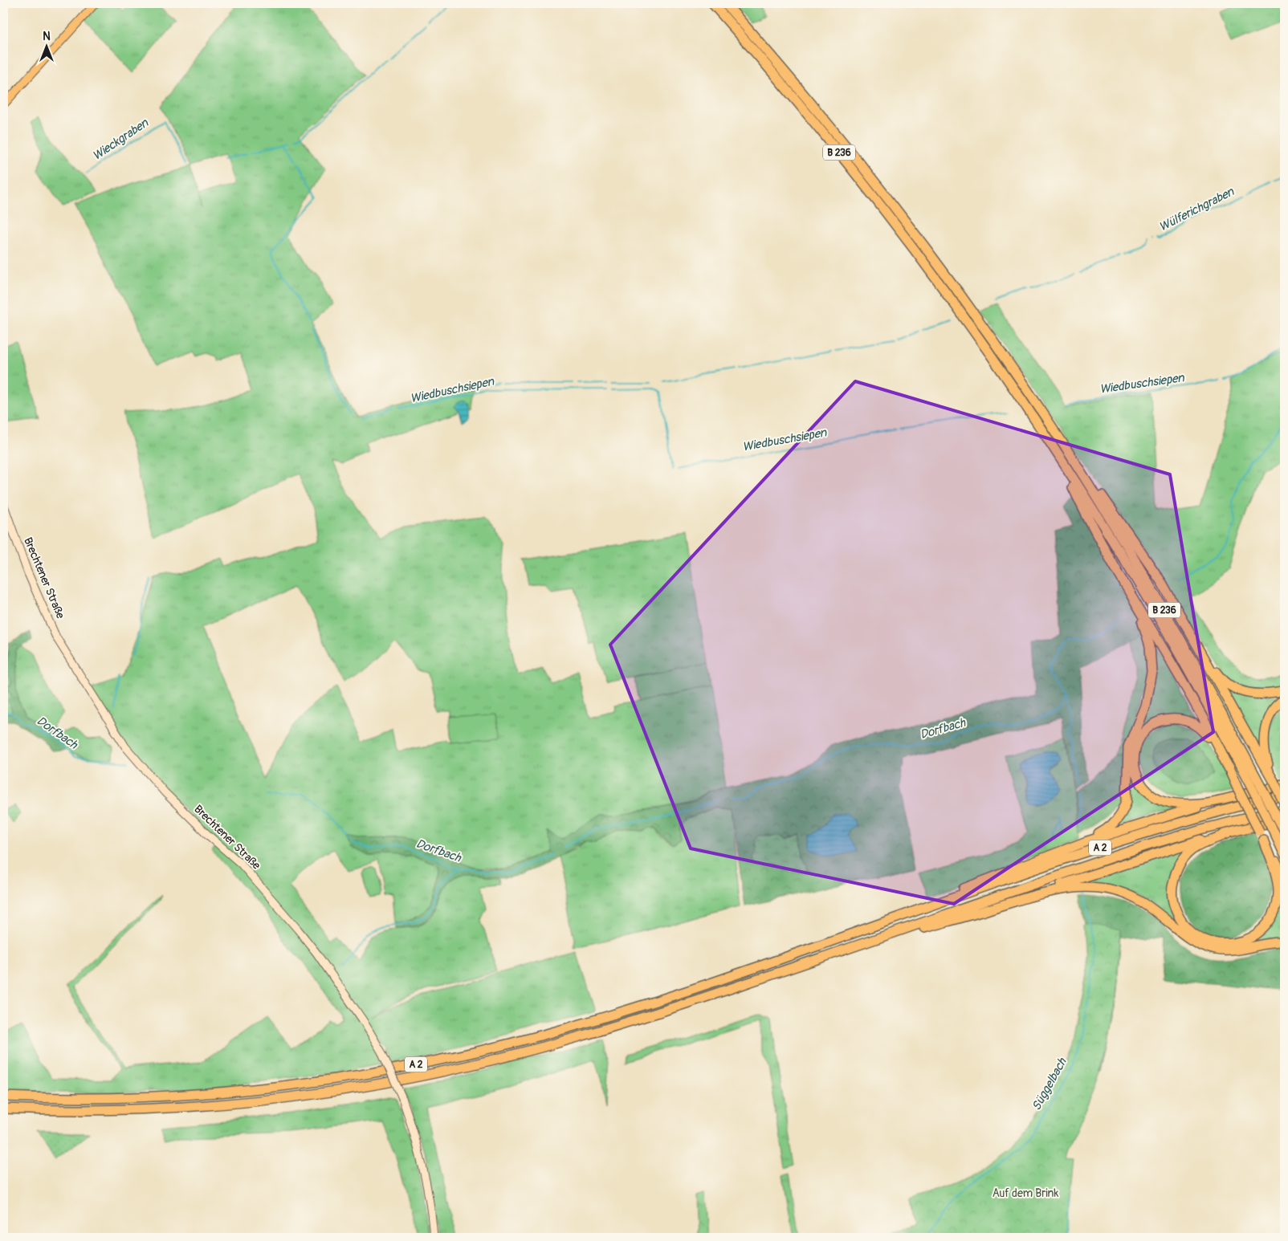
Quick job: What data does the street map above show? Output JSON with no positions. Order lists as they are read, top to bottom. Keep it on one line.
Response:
{"streets":{"highway":["B 236","A 2"],"street":["Brechtener Straße"]},"water":["Wieckgraben","Wülferichgraben","Wiedbuschsiepen","Dorfbach","Süggelbach"],"parks":["Auf dem Brink"],"north":"top"}
